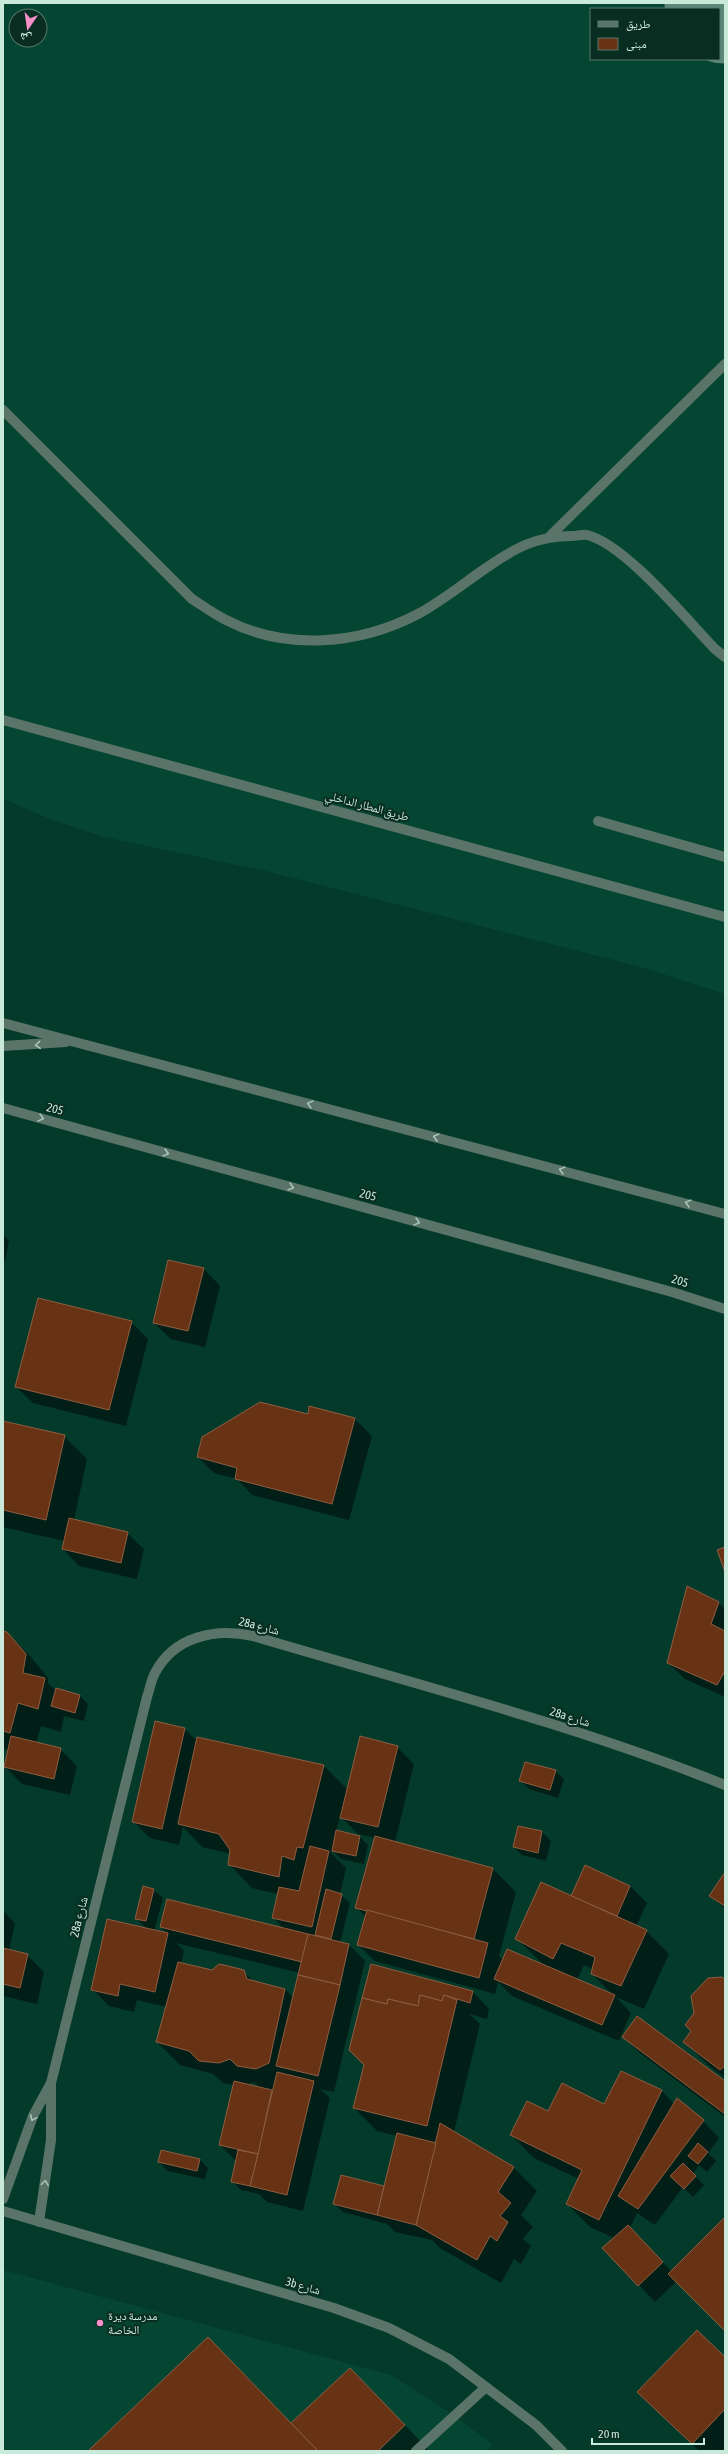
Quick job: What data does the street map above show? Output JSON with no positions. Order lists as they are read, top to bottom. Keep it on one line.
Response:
{"streets":{"street":["طريق المطار الداخلي","205","28a شارع","3b شارع"]},"crossings":[["28a شارع","3b شارع"]],"places":["مدرسة ديرة الخاصة"],"legend":["طريق","مبنى"],"scale_bar":"20 m","north":"bottom"}
